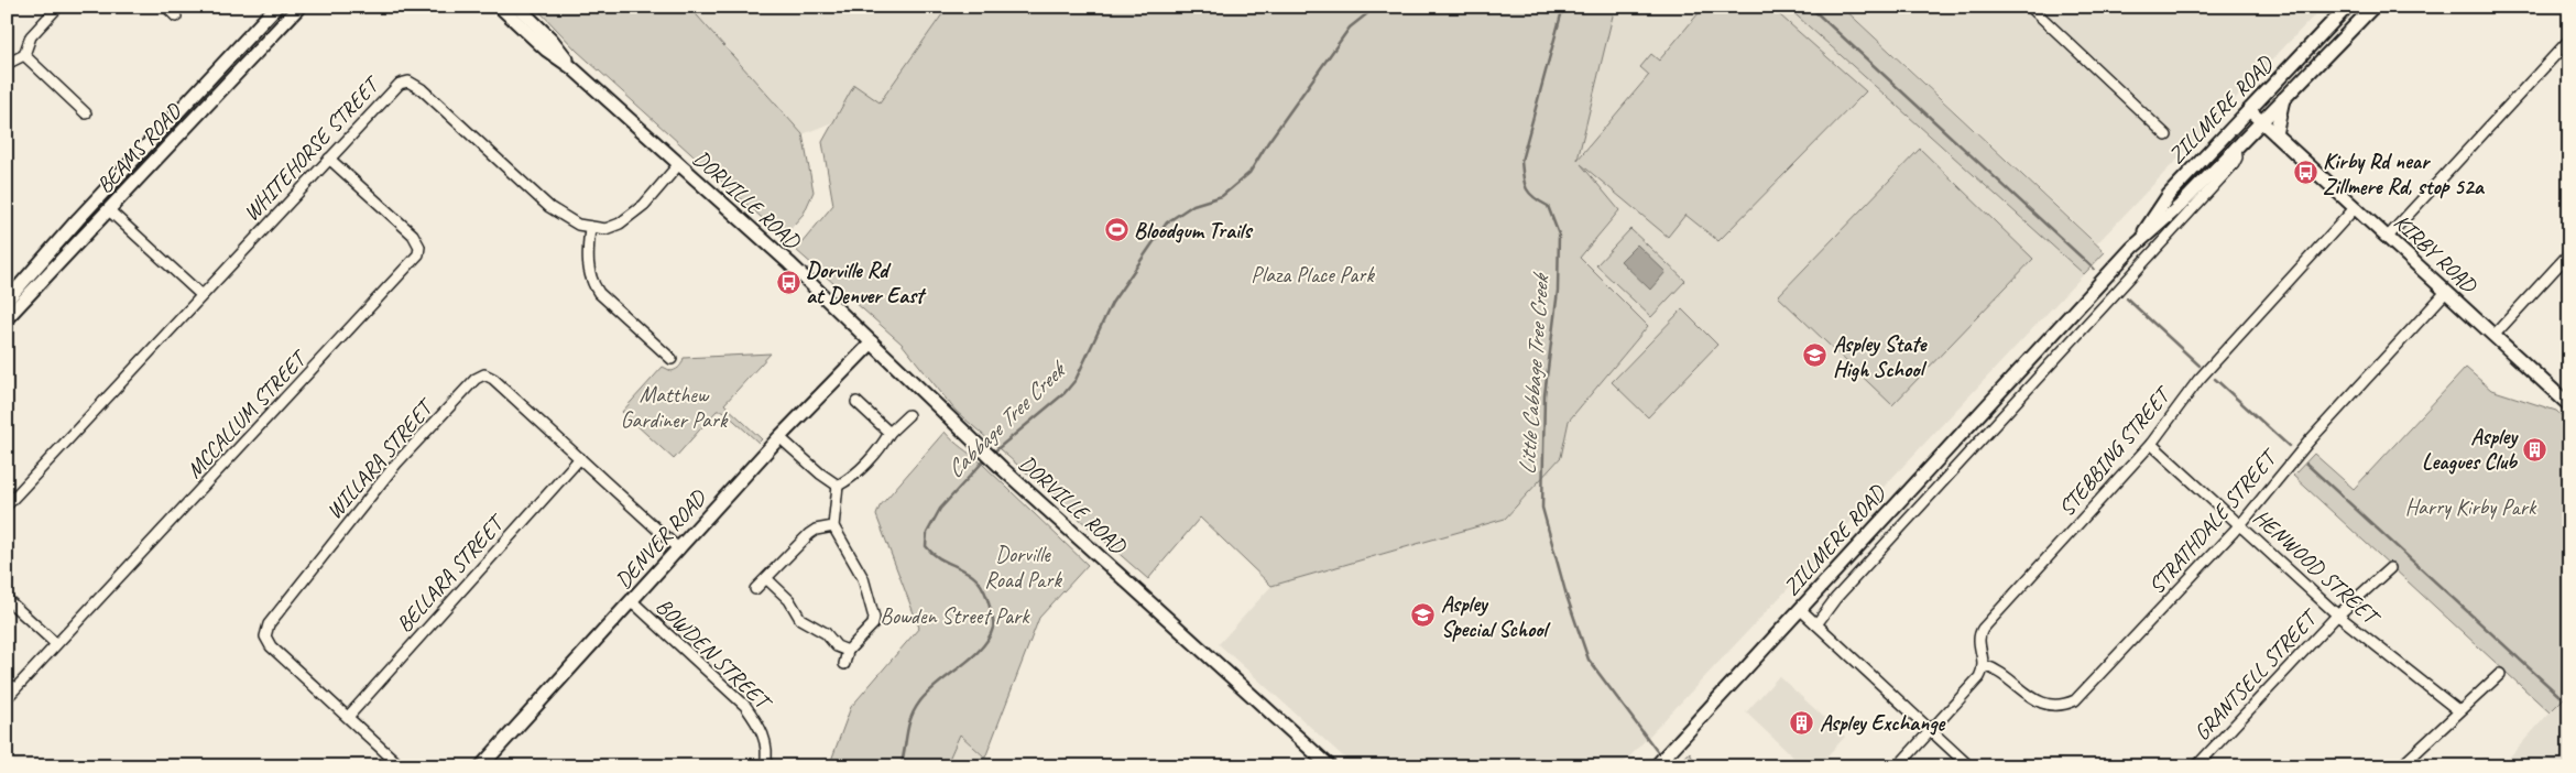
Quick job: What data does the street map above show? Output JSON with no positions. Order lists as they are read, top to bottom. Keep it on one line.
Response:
{"streets":{"main road":["ZILLMERE ROAD","BEAMS ROAD","DORVILLE ROAD","KIRBY ROAD","DENVER ROAD"],"street":["WHITEHORSE STREET","MCCALLUM STREET","STEBBING STREET","WILLARA STREET","STRATHDALE STREET","HENWOOD STREET","BELLARA STREET","BOWDEN STREET","GRANTSELL STREET"]},"crossings":[["ZILLMERE ROAD","KIRBY ROAD"],["WHITEHORSE STREET","DORVILLE ROAD"],["WHITEHORSE STREET","MCCALLUM STREET"],["DORVILLE ROAD","DENVER ROAD"],["KIRBY ROAD","STEBBING STREET"],["KIRBY ROAD","STRATHDALE STREET"],["STEBBING STREET","STRATHDALE STREET"],["STEBBING STREET","HENWOOD STREET"],["WILLARA STREET","DENVER ROAD"],["WILLARA STREET","BELLARA STREET"],["STRATHDALE STREET","HENWOOD STREET"],["DENVER ROAD","BOWDEN STREET"],["HENWOOD STREET","GRANTSELL STREET"]],"water":["Little Cabbage Tree Creek","Cabbage Tree Creek"],"parks":["Plaza Place Park","Matthew Gardiner Park","Harry Kirby Park","Dorville Road Park","Bowden Street Park"],"places":{"bus stop":["Kirby Rd near Zillmere Rd, stop 52a","Dorville Rd at Denver East"],"sports":["Bloodgum Trails"],"school or university":["Aspley State High School","Aspley Special School"],"building":["Aspley Leagues Club","Aspley Exchange"]}}
